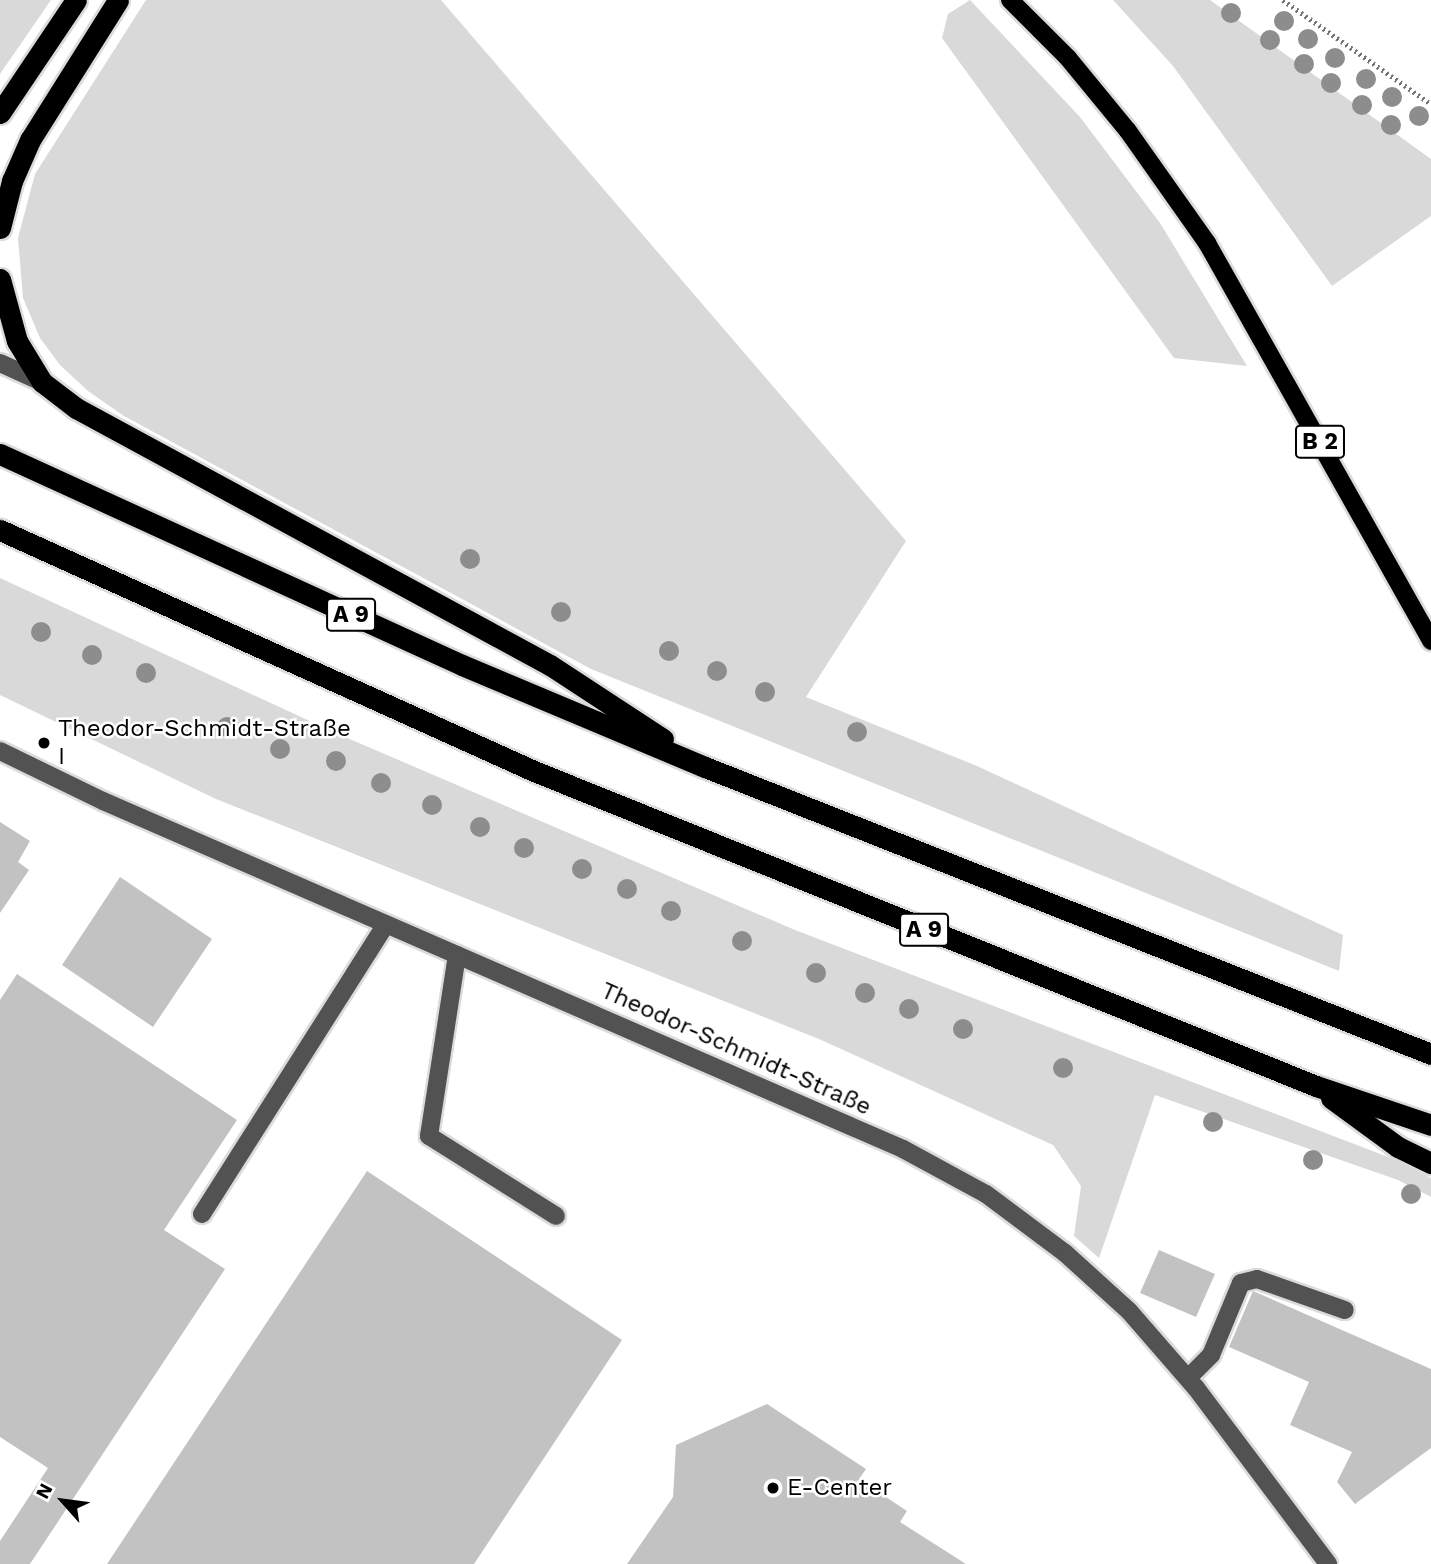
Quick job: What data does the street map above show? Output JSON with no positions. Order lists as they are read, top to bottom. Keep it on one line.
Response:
{"streets":{"highway":["A 9"],"main road":["B 2"],"street":["Theodor-Schmidt-Straße"]},"places":["Theodor-Schmidt-Straße I","E-Center"],"north":"top left"}
